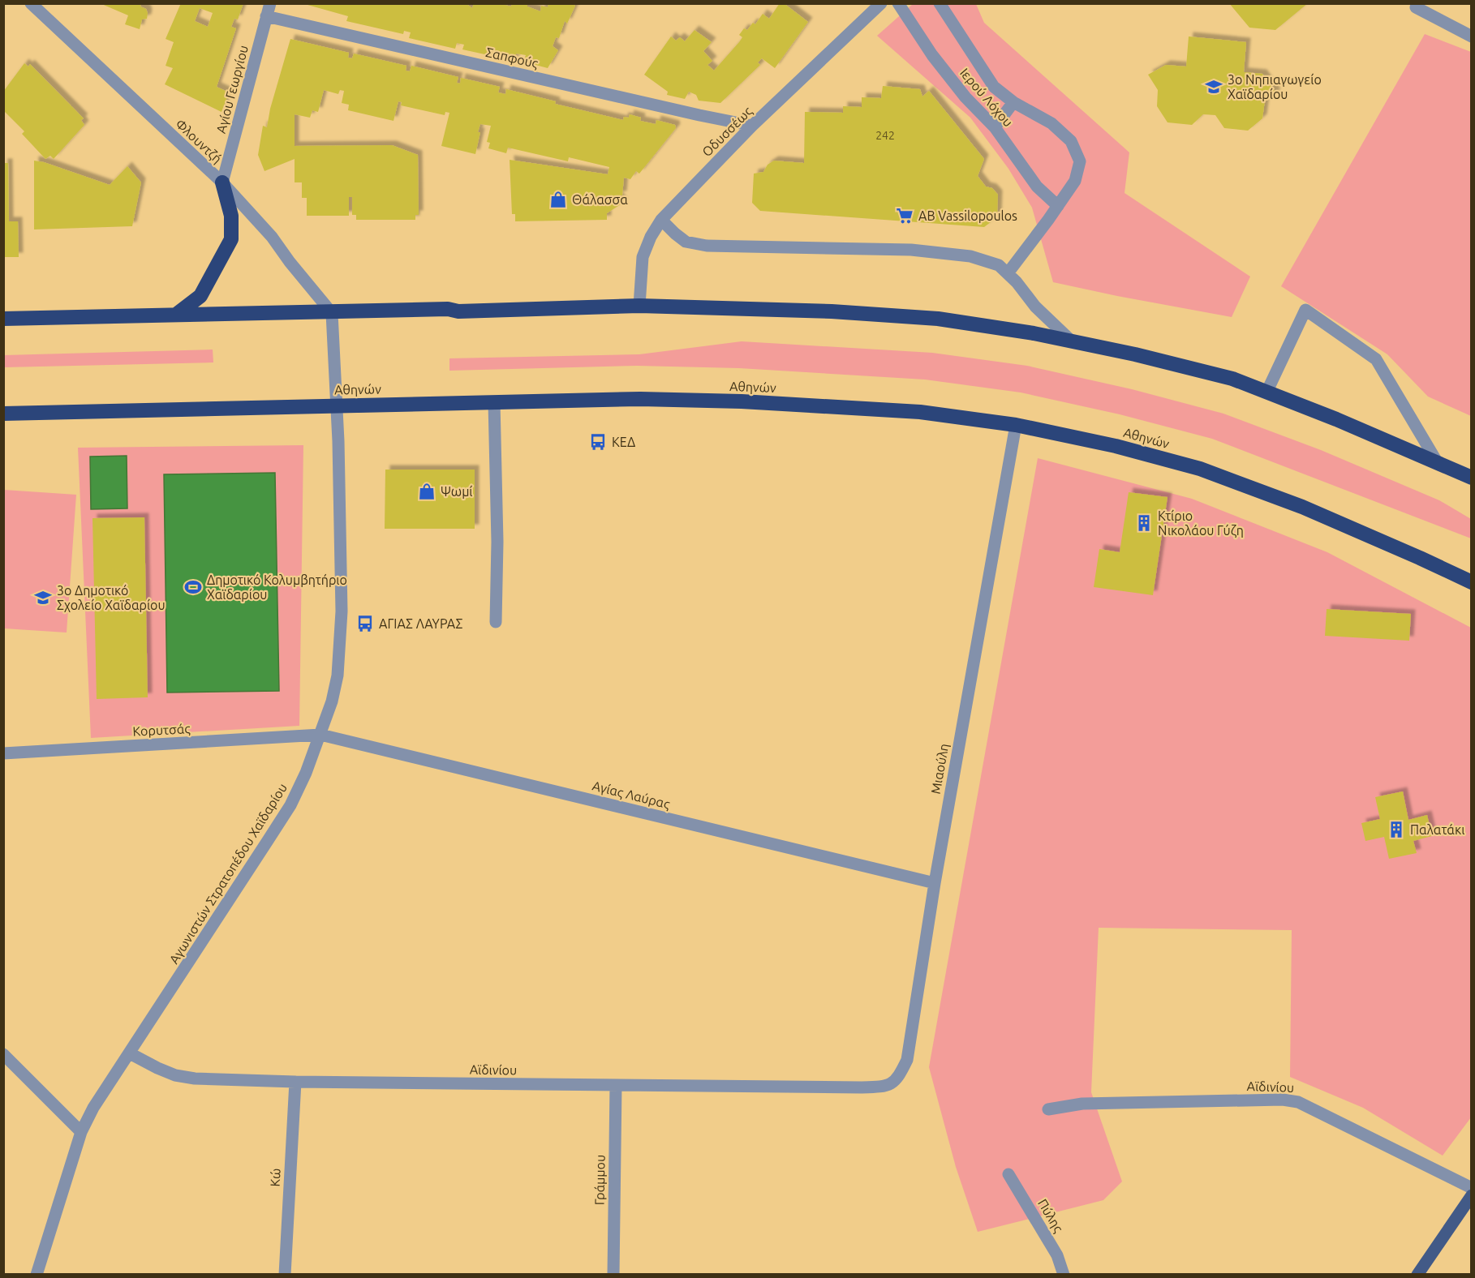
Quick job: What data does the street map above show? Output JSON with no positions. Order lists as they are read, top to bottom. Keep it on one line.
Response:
{"streets":{"highway":["Αθηνών"],"street":["Σαπφούς","Αγίου Γεωργίου","Ιερού Λόχου","Οδυσσέως","Φλουντζή","Κορυτσάς","Μιαούλη","Αγίας Λαύρας","Αγωνιστών Στρατοπέδου Χαϊδαρίου","Αϊδινίου","Κώ","Γράμμου","Πύλης"]},"crossings":[["Σαπφούς","Αγίου Γεωργίου"],["Σαπφούς","Οδυσσέως"],["Αγίου Γεωργίου","Φλουντζή"],["Φλουντζή","Αγωνιστών Στρατοπέδου Χαϊδαρίου"],["Αθηνών","Μιαούλη"],["Αθηνών","Αγωνιστών Στρατοπέδου Χαϊδαρίου"],["Κορυτσάς","Αγίας Λαύρας"],["Κορυτσάς","Αγωνιστών Στρατοπέδου Χαϊδαρίου"],["Μιαούλη","Αγίας Λαύρας"],["Μιαούλη","Αϊδινίου"],["Αγίας Λαύρας","Αγωνιστών Στρατοπέδου Χαϊδαρίου"],["Αγωνιστών Στρατοπέδου Χαϊδαρίου","Αϊδινίου"],["Αϊδινίου","Κώ"],["Αϊδινίου","Γράμμου"]],"places":{"school or university":["3ο Νηπιαγωγείο Χαϊδαρίου","3ο Δημοτικό Σχολείο Χαϊδαρίου"],"shop":["Θάλασσα","Ψωμί"],"supermarket":["AB Vassilopoulos"],"bus stop":["ΚΕΔ","ΑΓΙΑΣ ΛΑΥΡΑΣ"],"building":["Κτίριο Νικολάου Γύζη","Παλατάκι"],"sports":["Δημοτικό Κολυμβητήριο Χαϊδαρίου"]},"house_numbers":["242"]}
